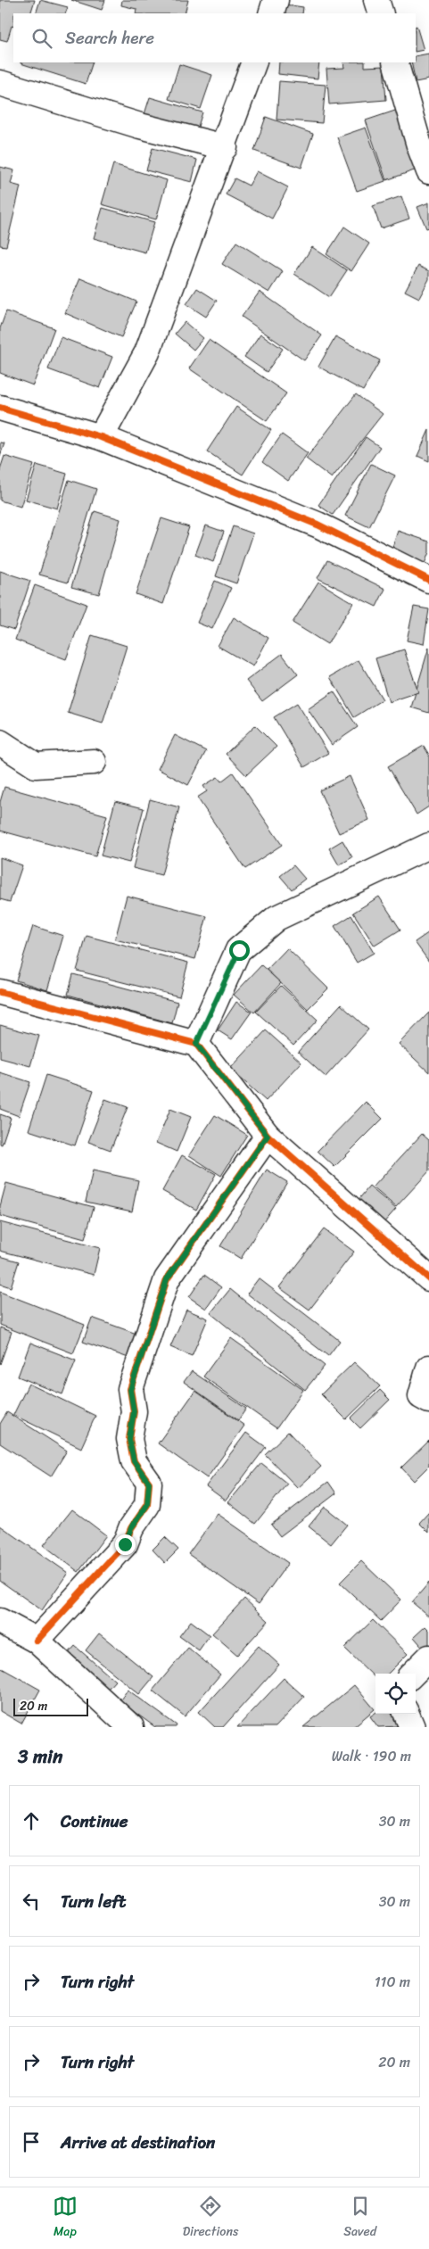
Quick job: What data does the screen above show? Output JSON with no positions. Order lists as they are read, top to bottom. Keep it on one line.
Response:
{"scale_bar":"20 m","page":{"search":"Search here","scale":"20 m","heading":["3 min","Walk · 190 m"],"list":[["Continue","30 m"],["Turn left","30 m"],["Turn right","110 m"],["Turn right","20 m"],"Arrive at destination"],"nav":["Map","Directions","Saved"]}}
